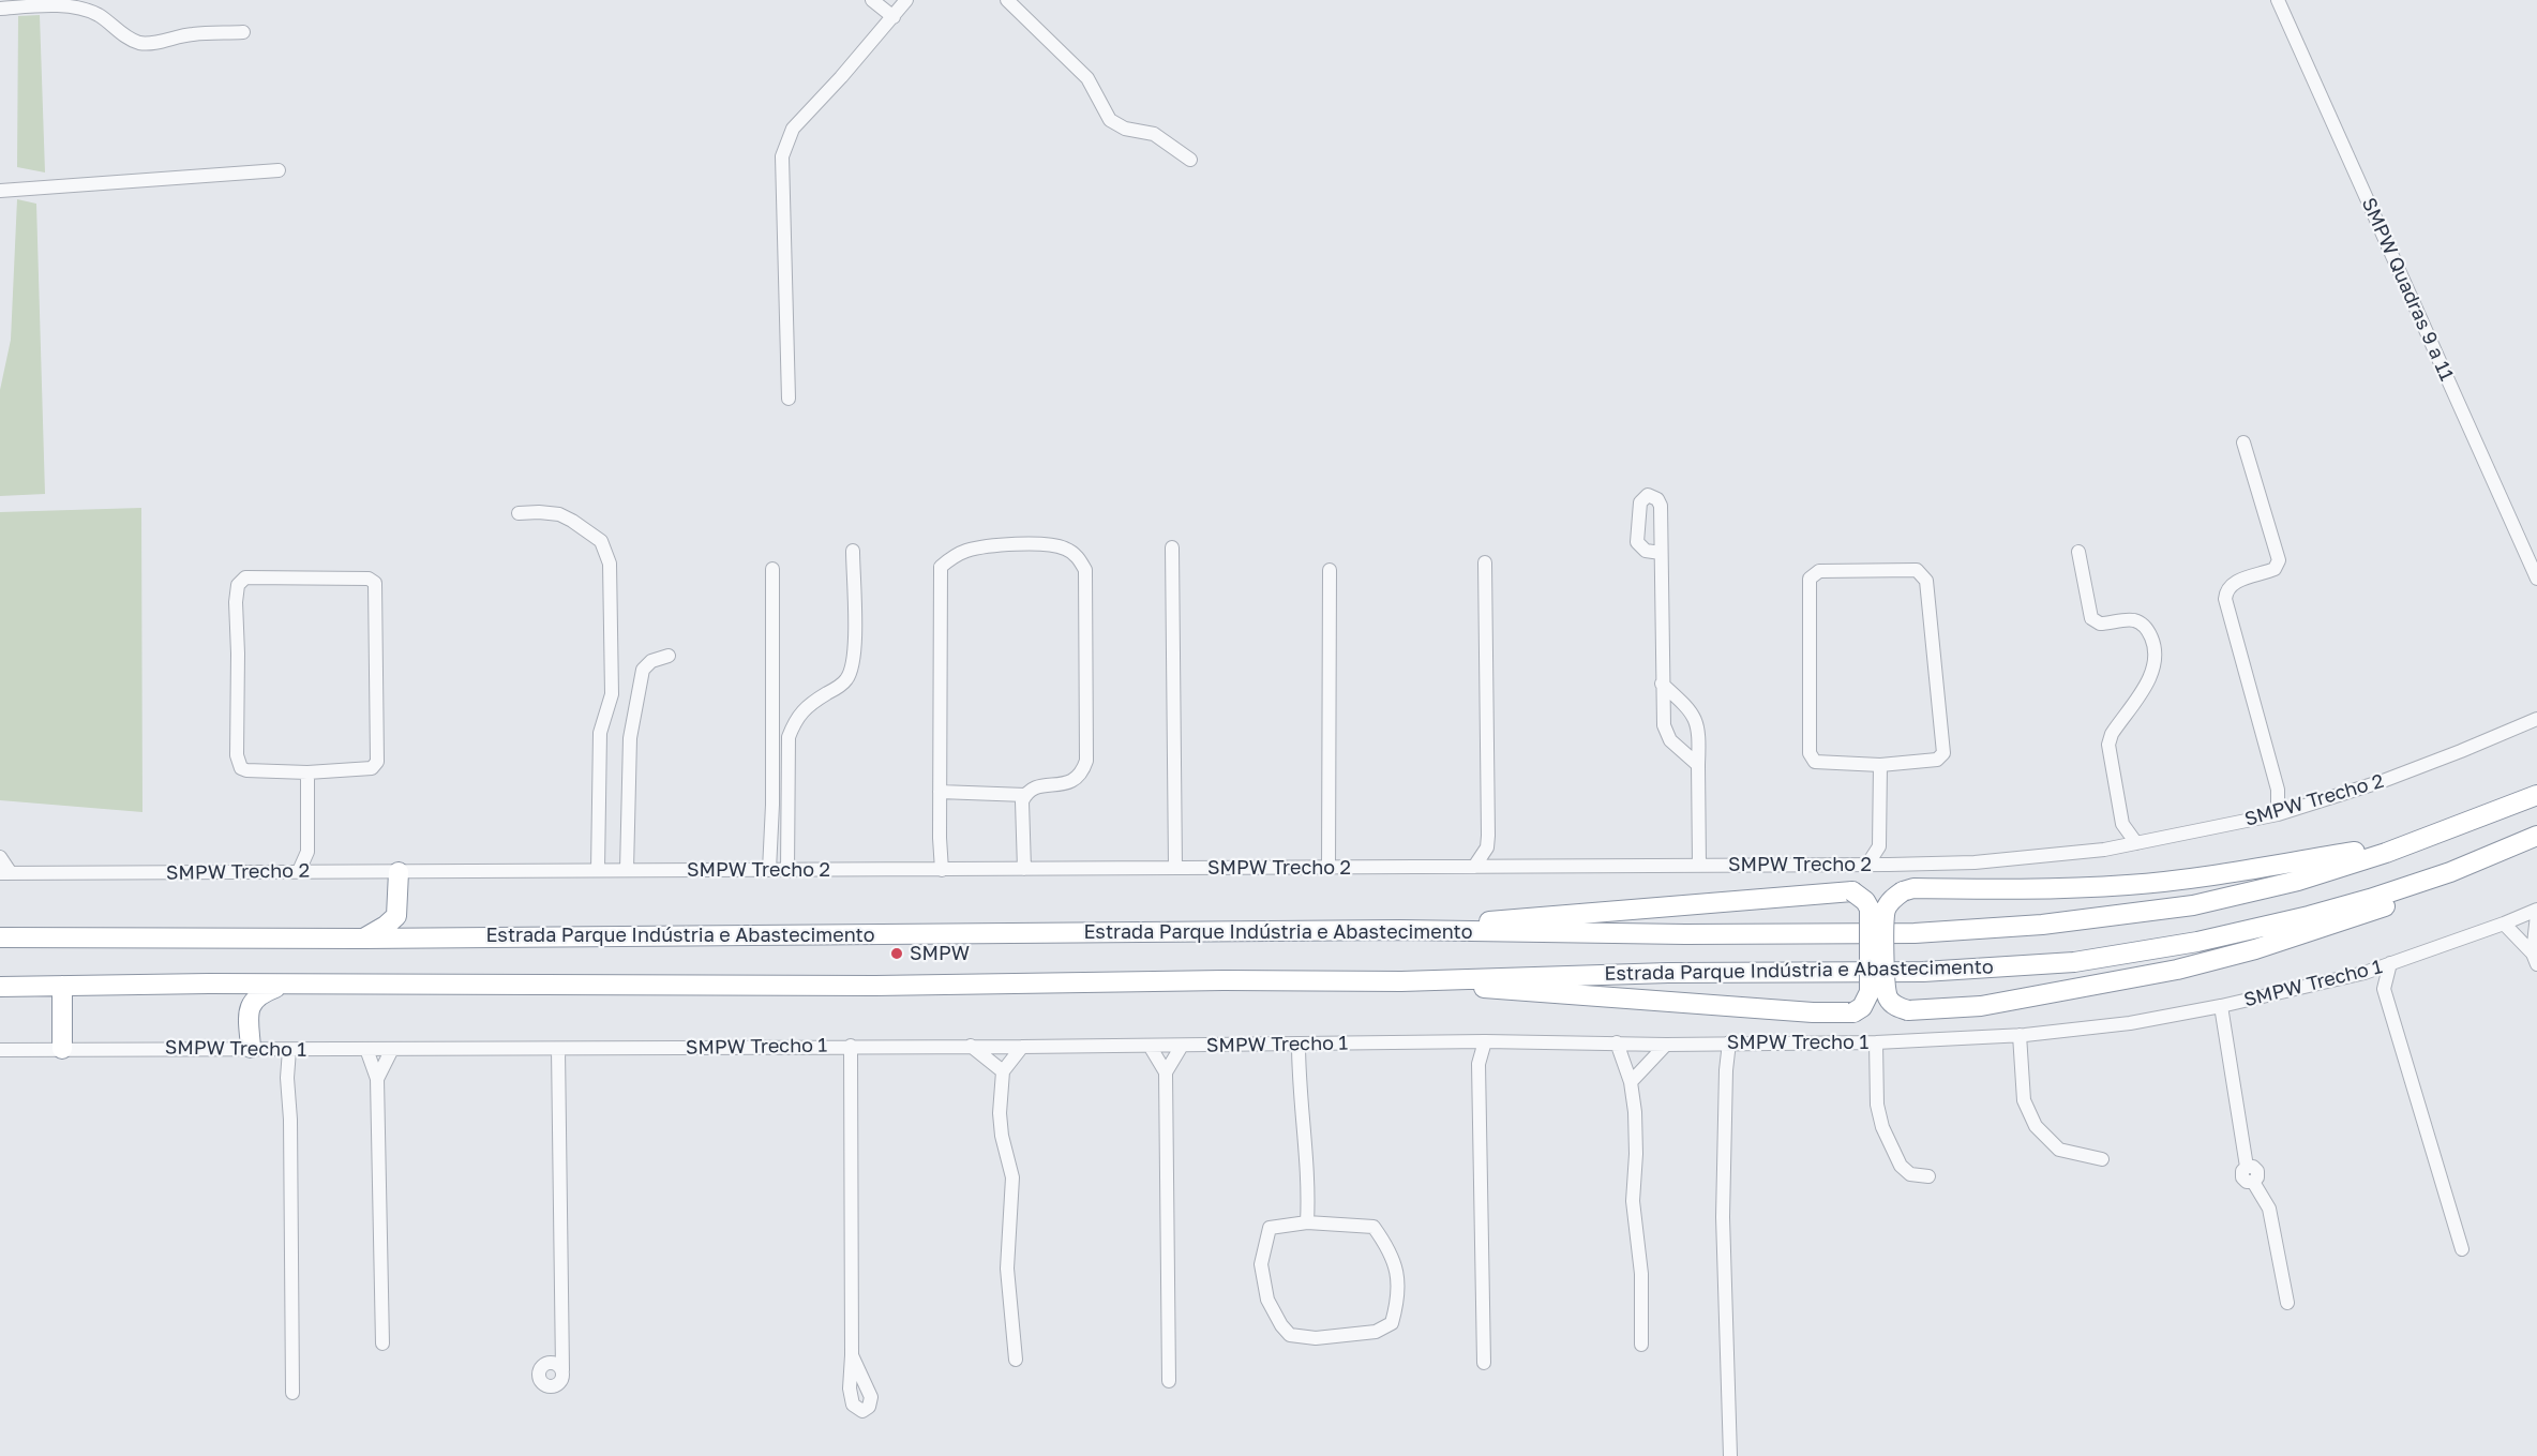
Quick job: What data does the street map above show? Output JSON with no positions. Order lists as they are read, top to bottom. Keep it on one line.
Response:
{"streets":{"highway":["Estrada Parque Indústria e Abastecimento"],"street":["SMPW Quadras 9 a 11","SMPW Trecho 2","SMPW Trecho 1"]},"places":["SMPW"]}
